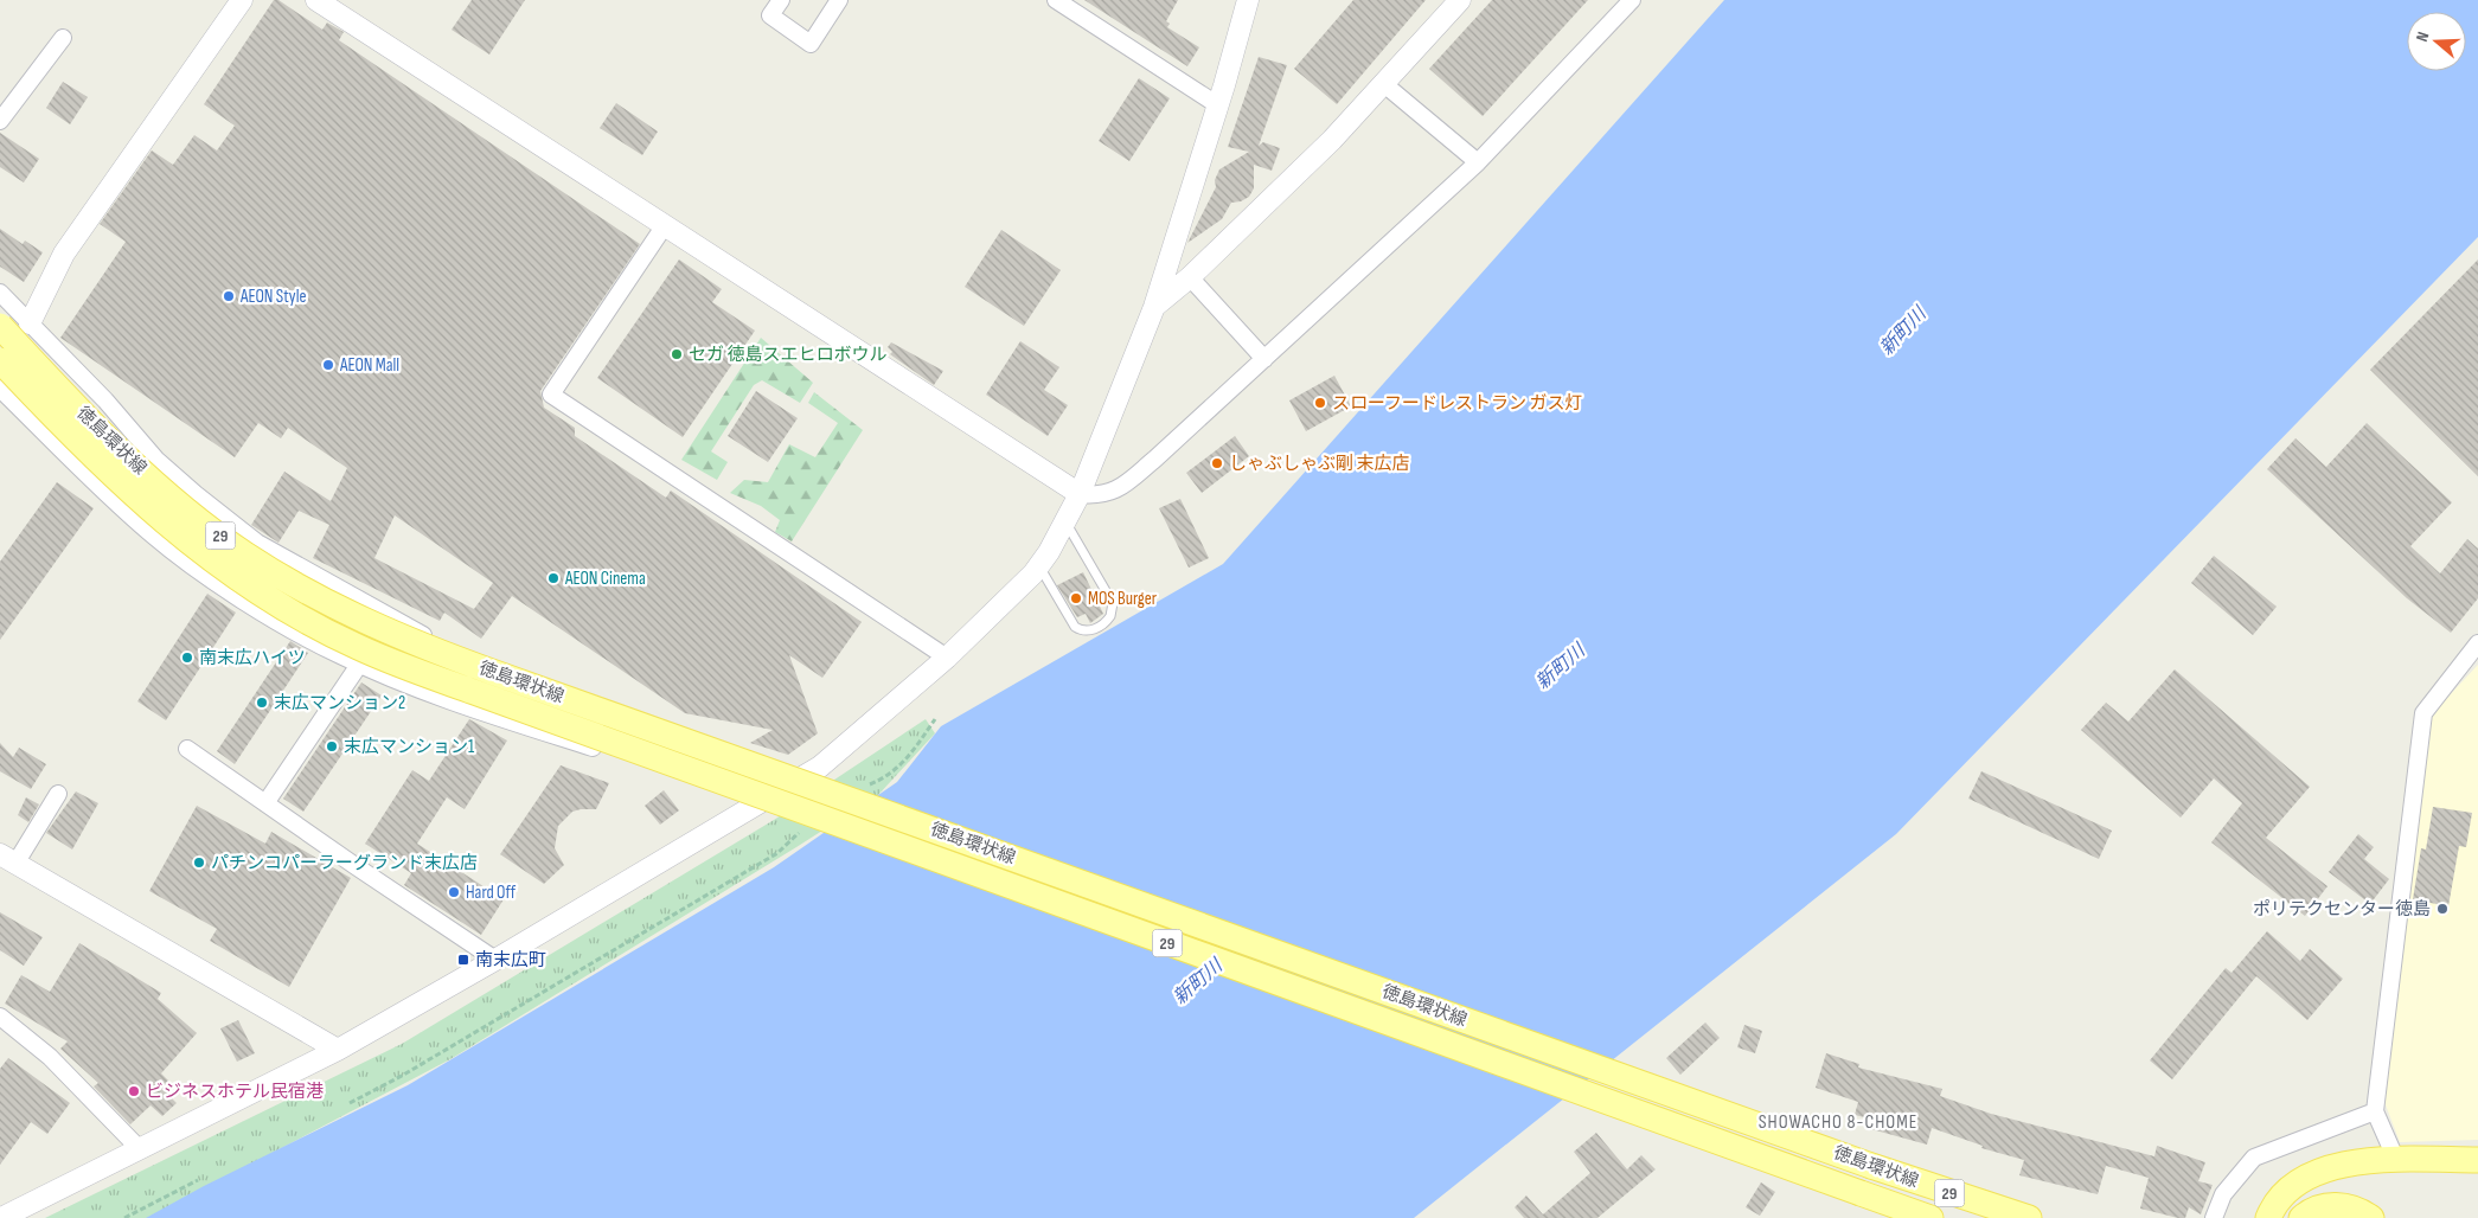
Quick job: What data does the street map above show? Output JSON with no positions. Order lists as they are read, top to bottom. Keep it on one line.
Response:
{"streets":{"main road":["徳島環状線","29"]},"districts":["SHOWACHO 8-CHOME"],"water":["新町川"],"places":{"other":["AEON Style","セガ 徳島スエヒロボウル","AEON Mall","スローフードレストラン ガス灯","しゃぶしゃぶ剛 末広店","AEON Cinema","MOS Burger","南末広ハイツ","末広マンション2","末広マンション1","パチンコパーラーグランド末広店","Hard Off","ポリテクセンター徳島","ビジネスホテル民宿港"],"transit":["南末広町"]},"north":"left"}
